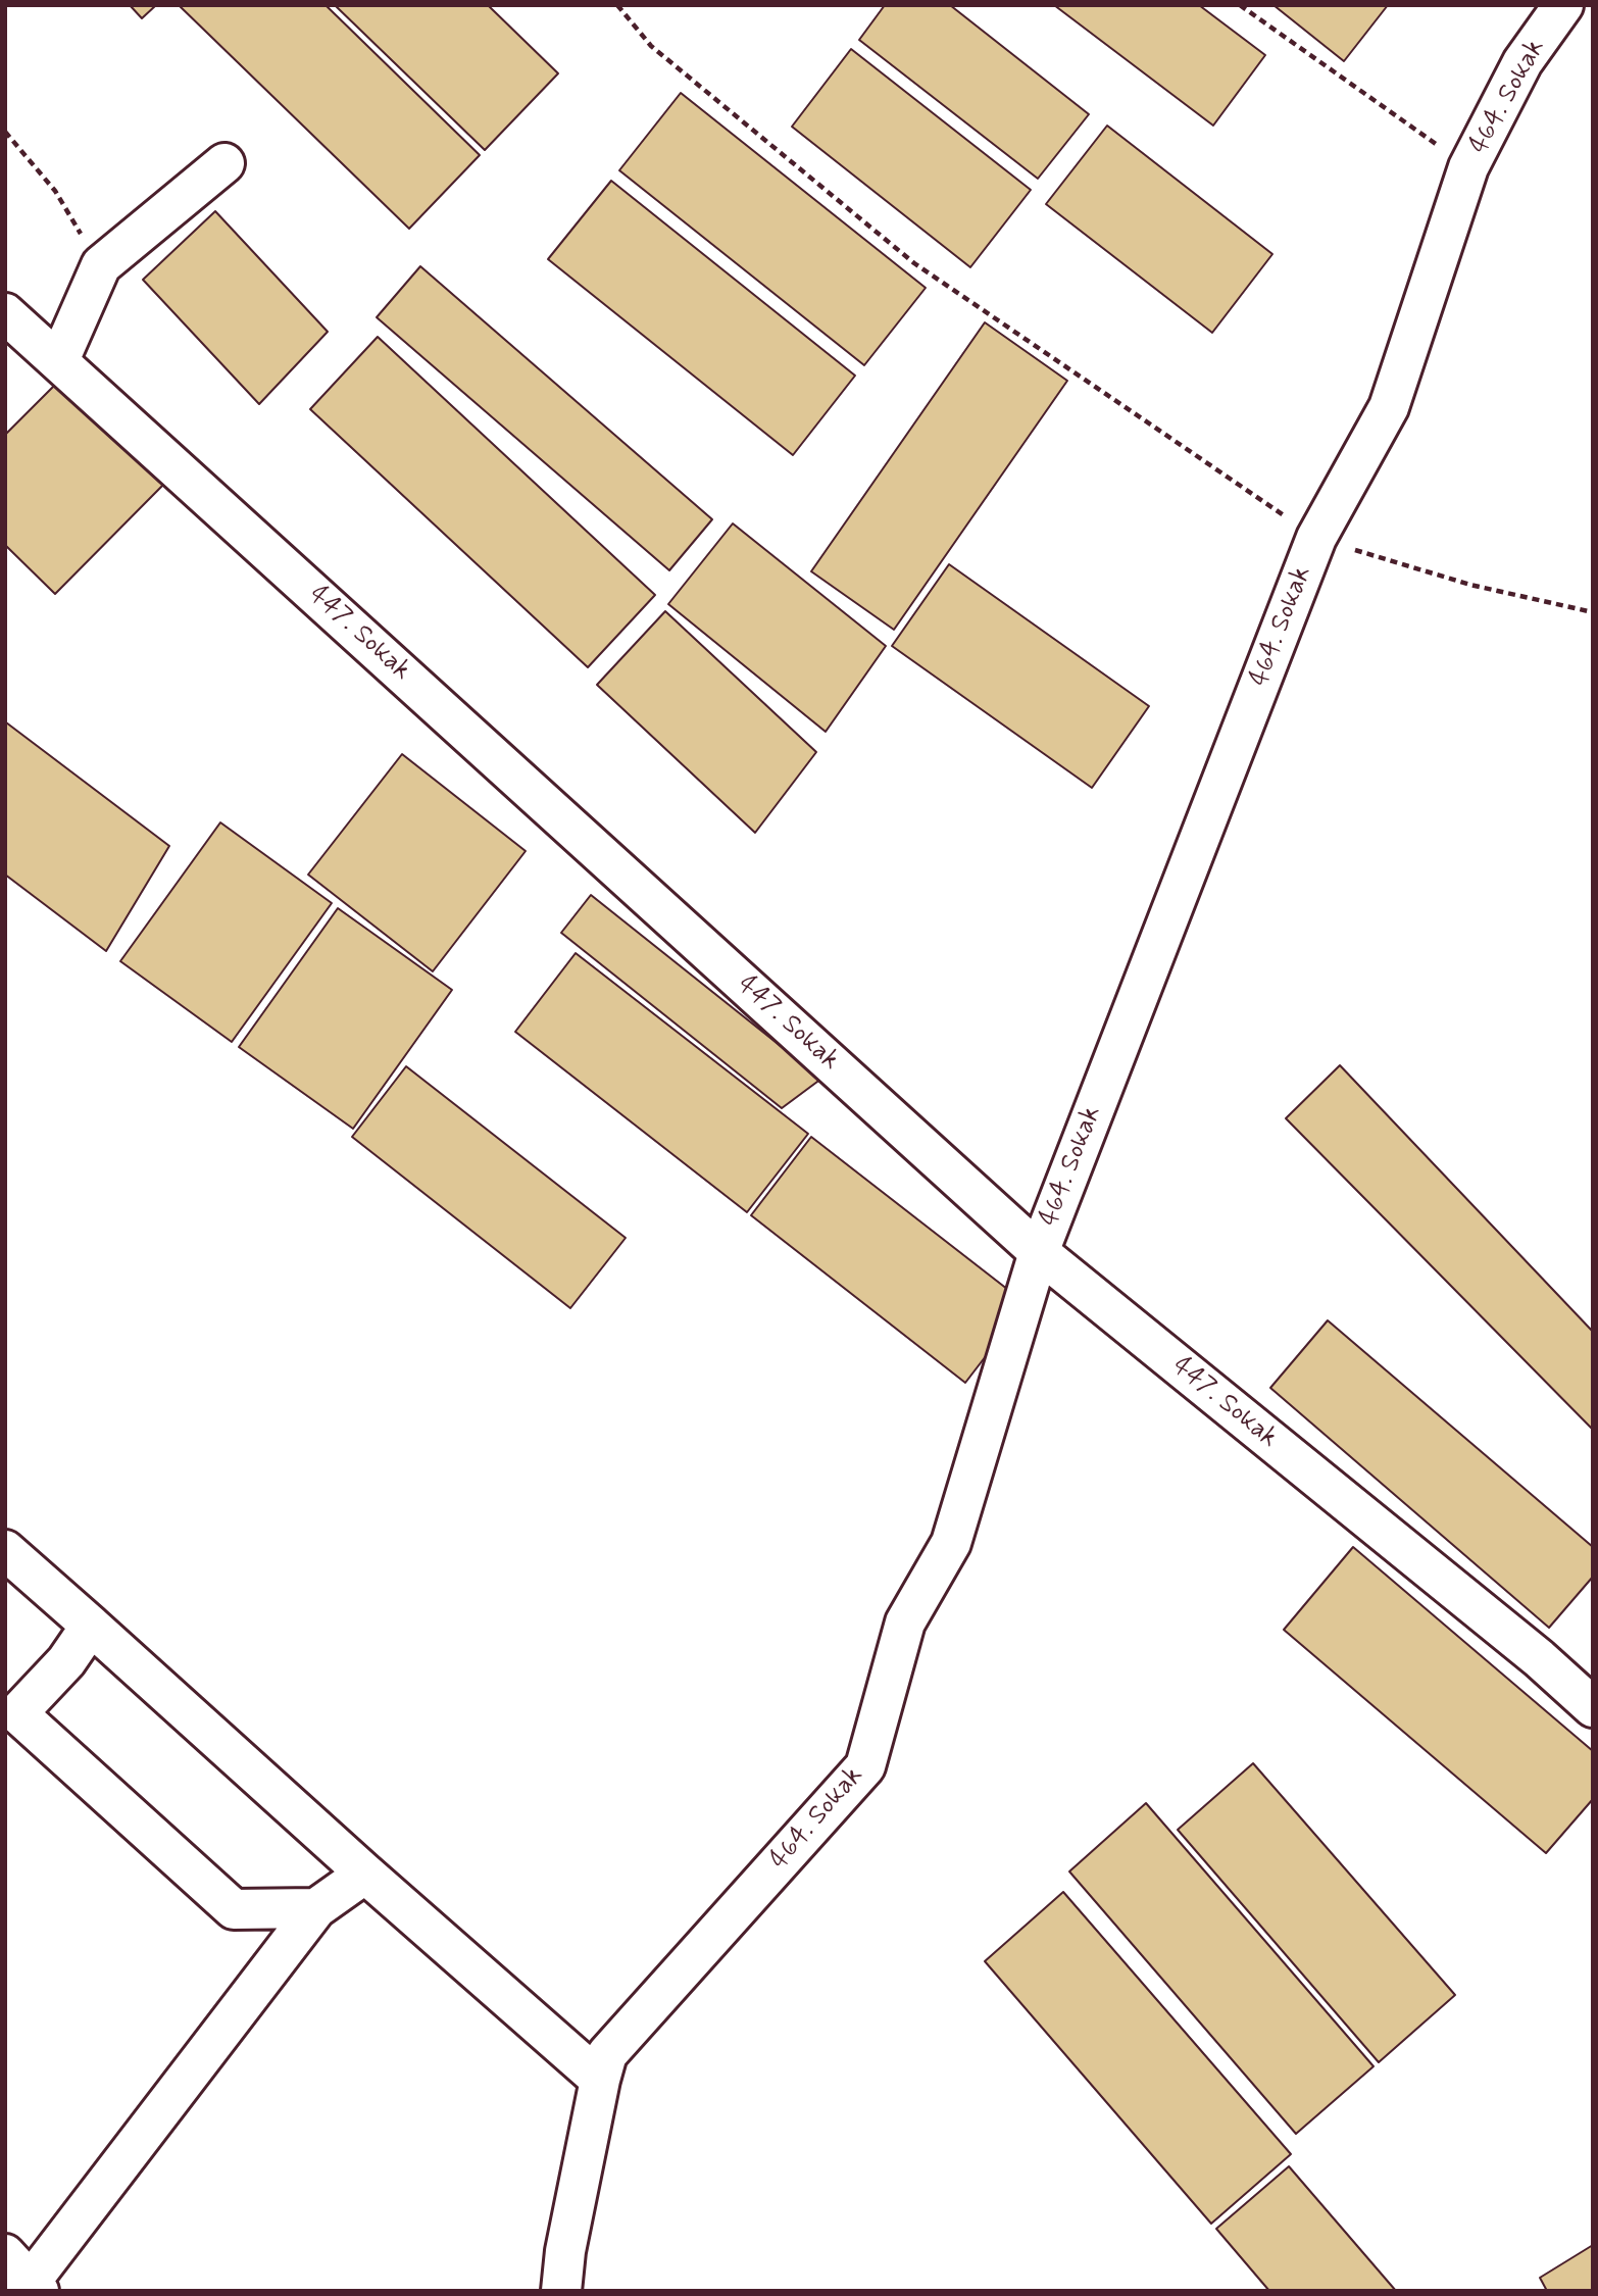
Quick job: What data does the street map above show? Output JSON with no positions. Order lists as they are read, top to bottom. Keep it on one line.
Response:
{"streets":{"street":["464. Sokak","447. Sokak"]},"crossings":[["464. Sokak","447. Sokak"]]}
